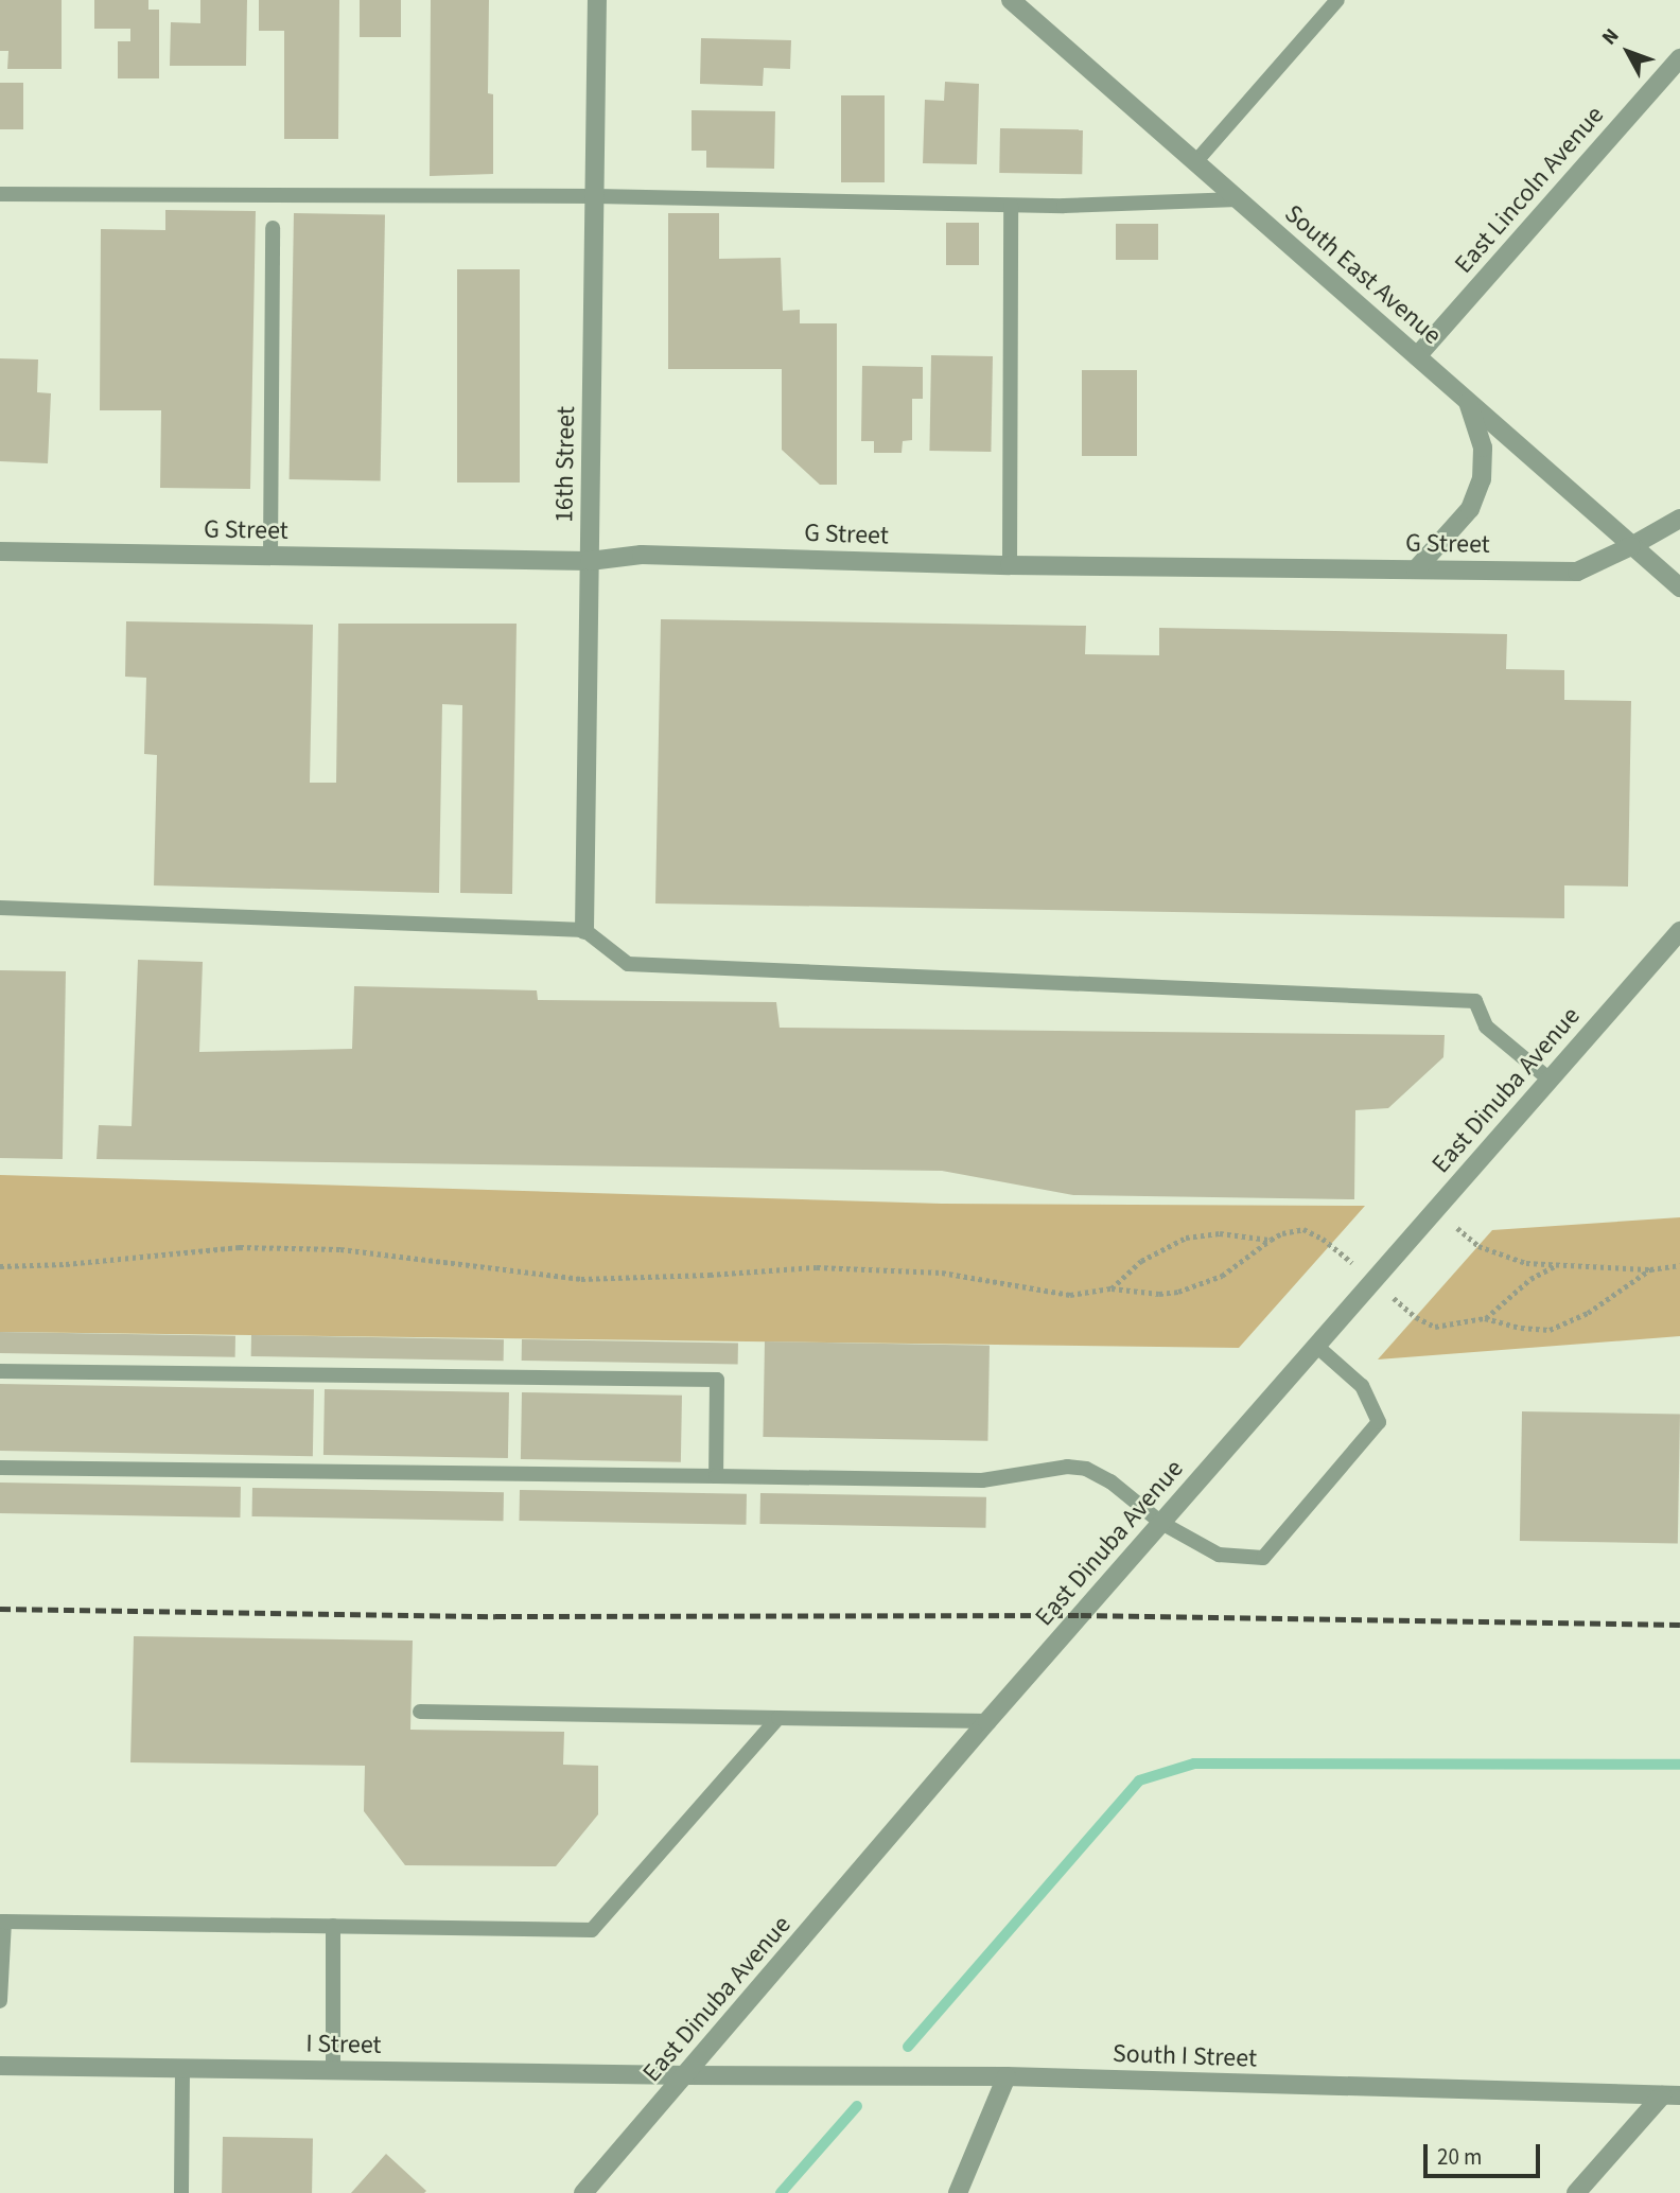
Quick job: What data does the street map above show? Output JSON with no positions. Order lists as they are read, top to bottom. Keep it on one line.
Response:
{"streets":{"street":["East Lincoln Avenue","South East Avenue","16th Street","G Street","East Dinuba Avenue","I Street","South I Street"]},"crossings":[["East Lincoln Avenue","South East Avenue"],["South East Avenue","G Street"],["16th Street","G Street"],["East Dinuba Avenue","I Street"],["East Dinuba Avenue","South I Street"],["I Street","South I Street"]],"scale_bar":"20 m","north":"top left"}
